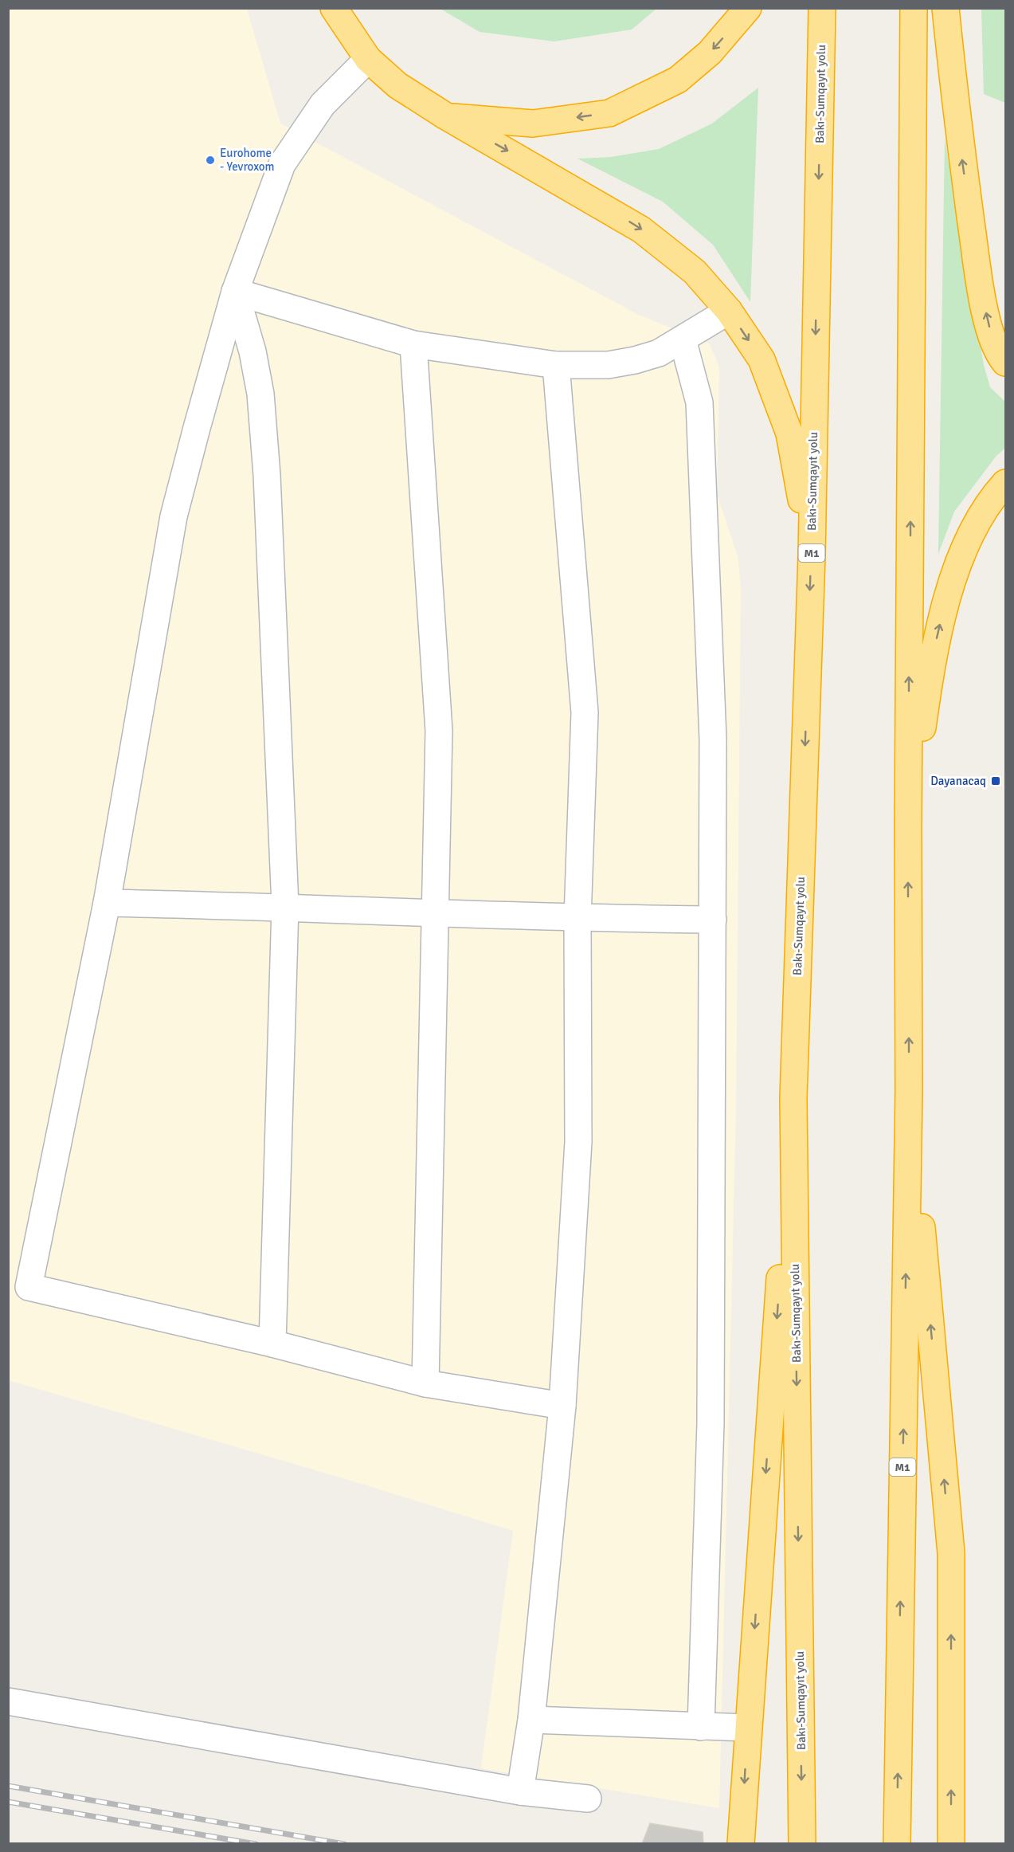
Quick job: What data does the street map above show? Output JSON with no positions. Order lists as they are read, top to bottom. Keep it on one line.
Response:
{"streets":{"highway":["Bakı-Sumqayıt yolu","M1"]},"places":{"other":["Eurohome - Yevroxom"],"transit":["Dayanacaq"]}}
